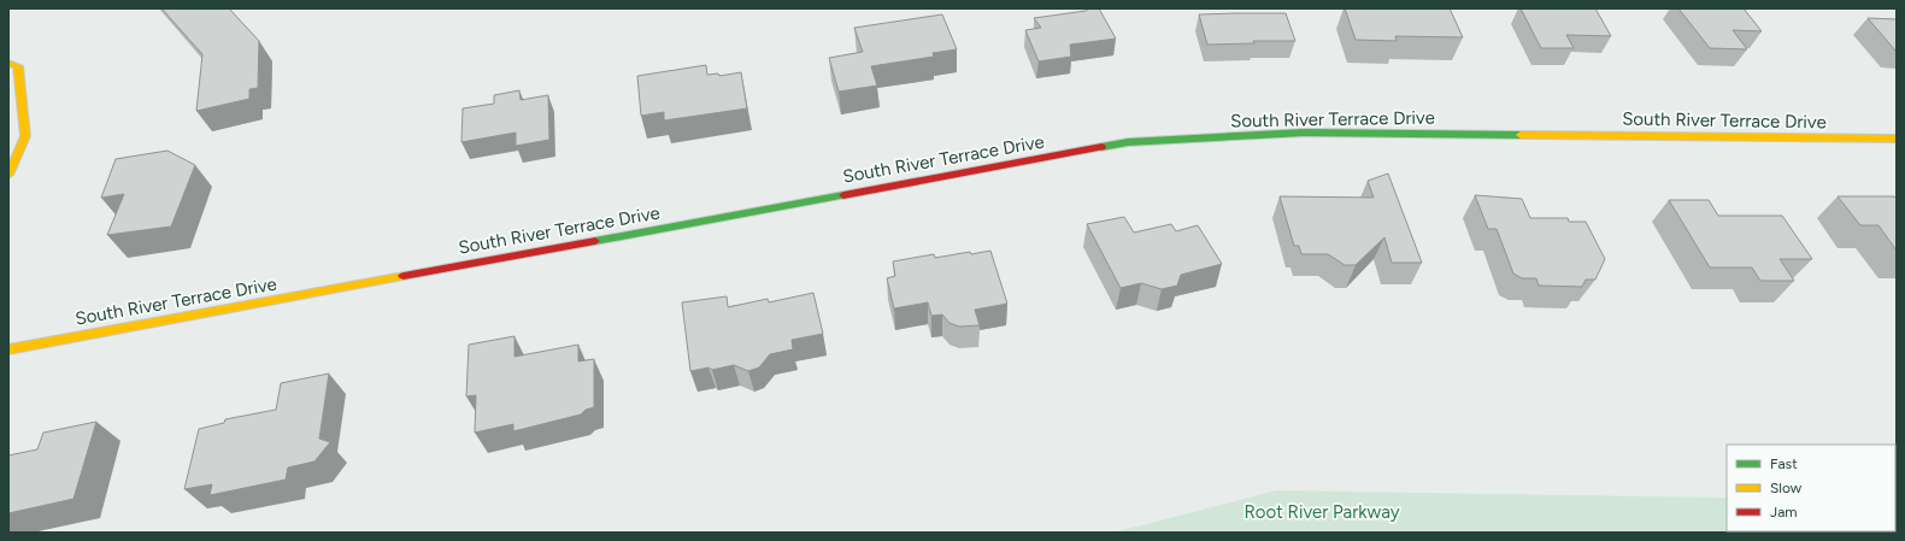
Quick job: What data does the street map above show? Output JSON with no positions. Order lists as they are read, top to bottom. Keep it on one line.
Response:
{"streets":{"street":["South River Terrace Drive"]},"parks":["Root River Parkway"],"legend":["Fast","Slow","Jam"]}
